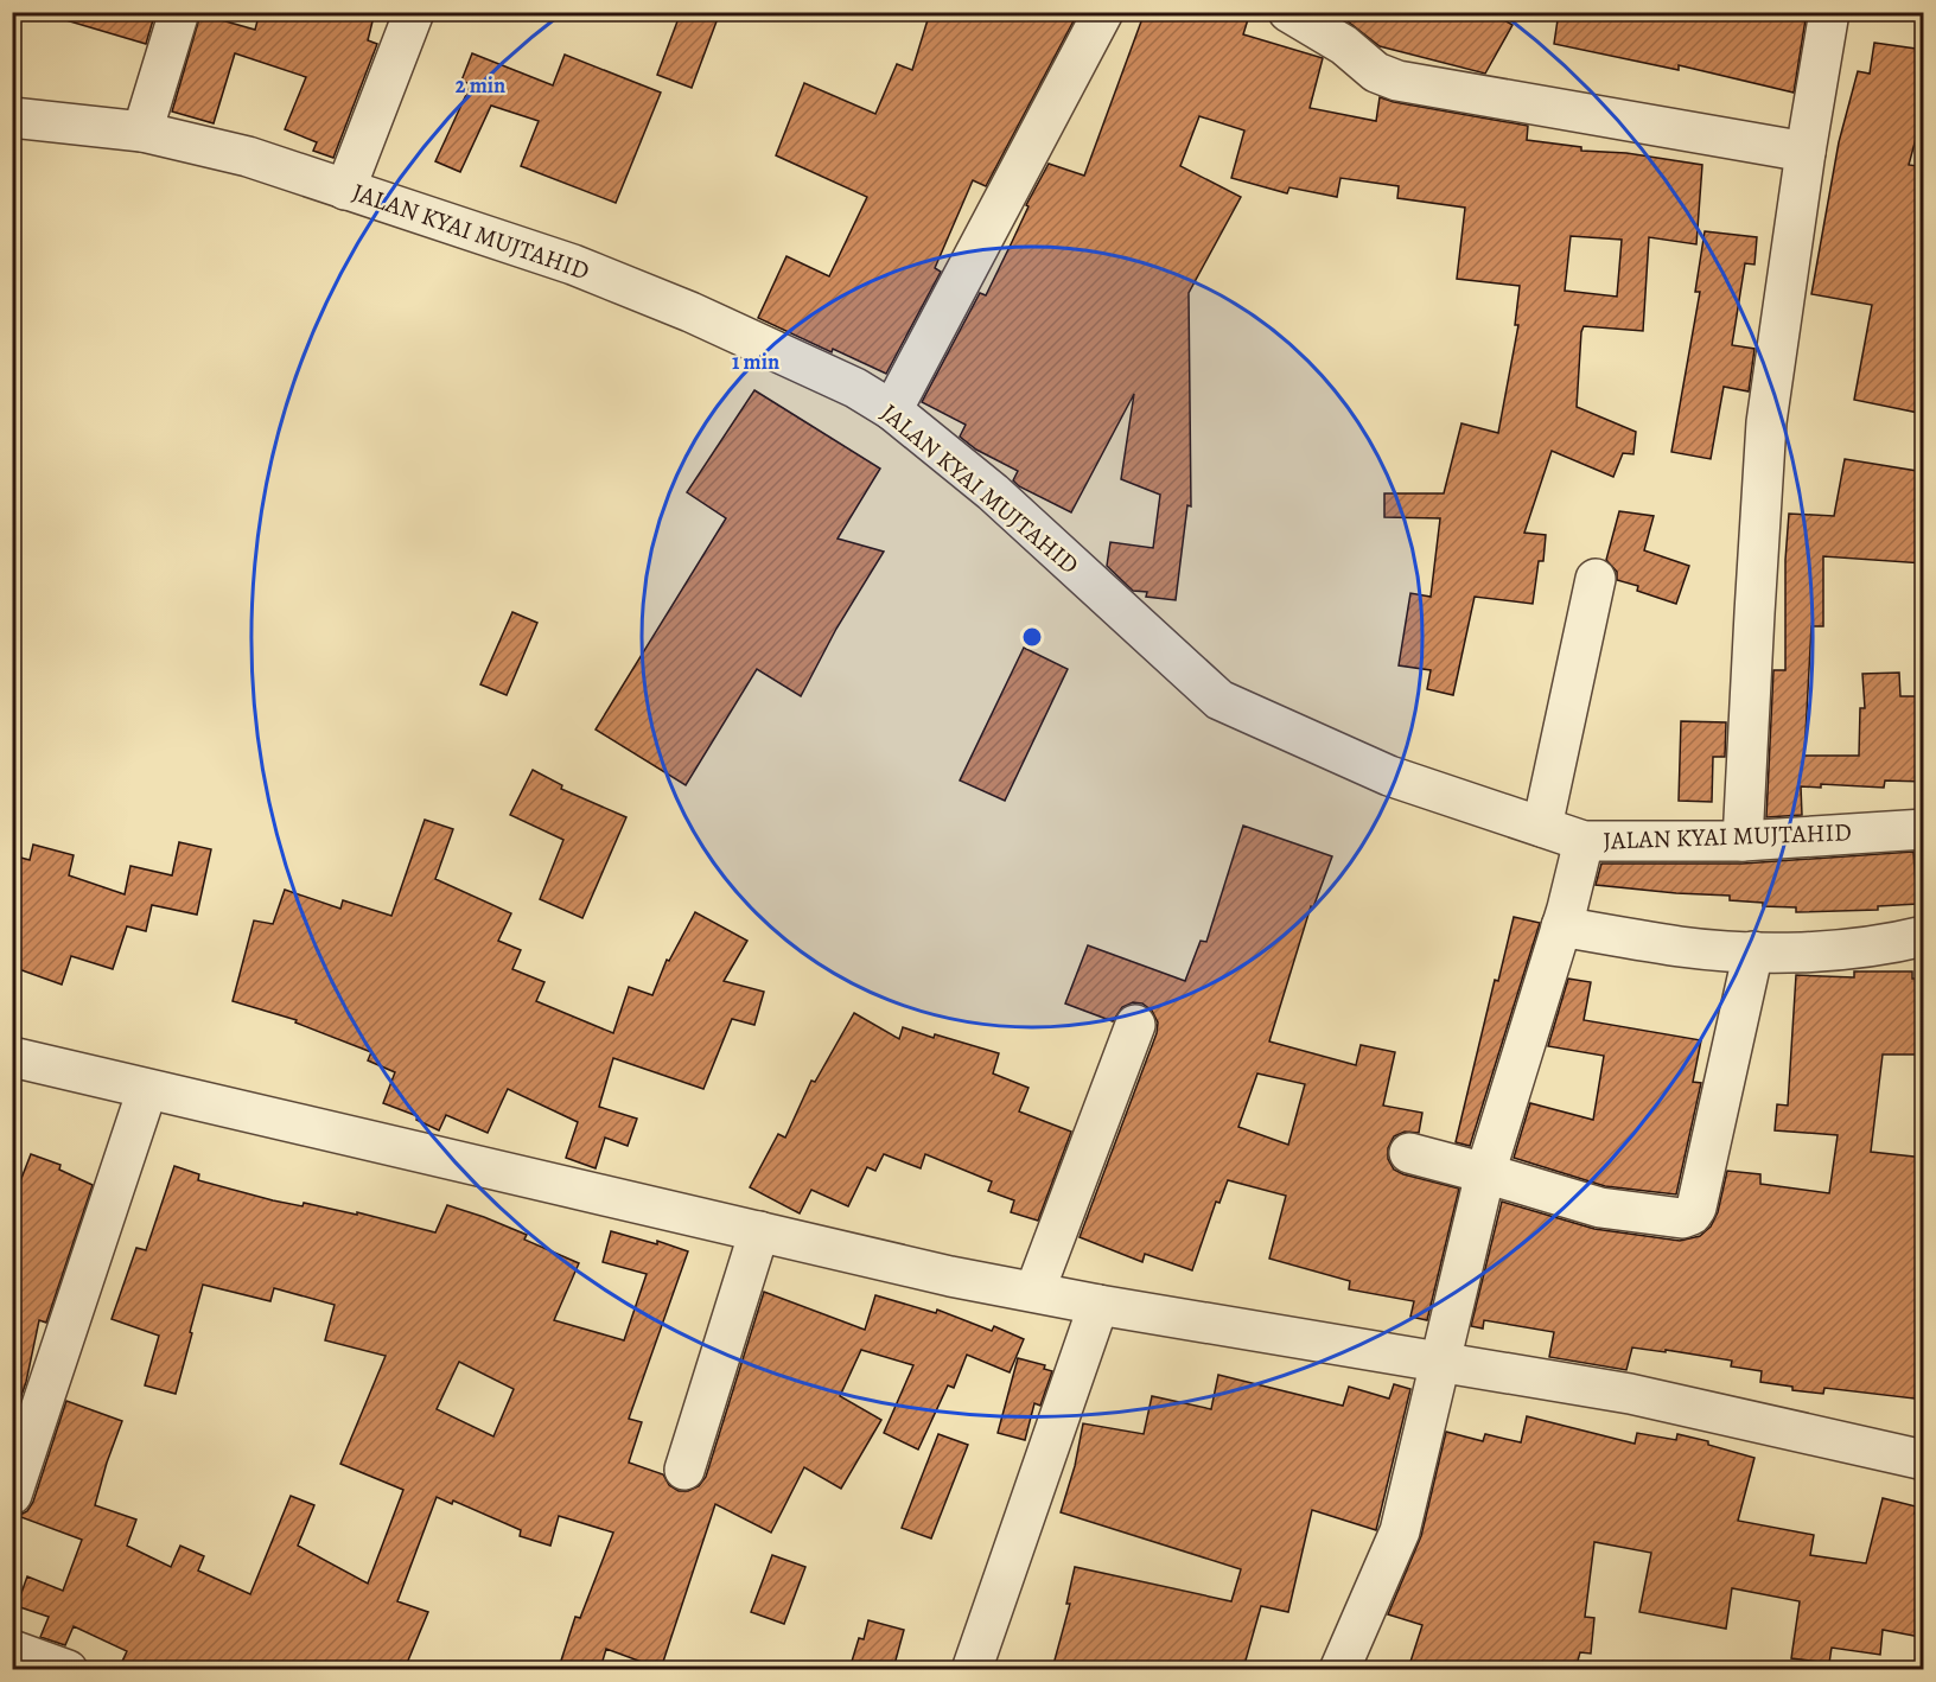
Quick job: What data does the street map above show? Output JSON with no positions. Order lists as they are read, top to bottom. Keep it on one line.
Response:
{"streets":{"street":["JALAN KYAI MUJTAHID"]},"rings":["2 min","1 min"]}
